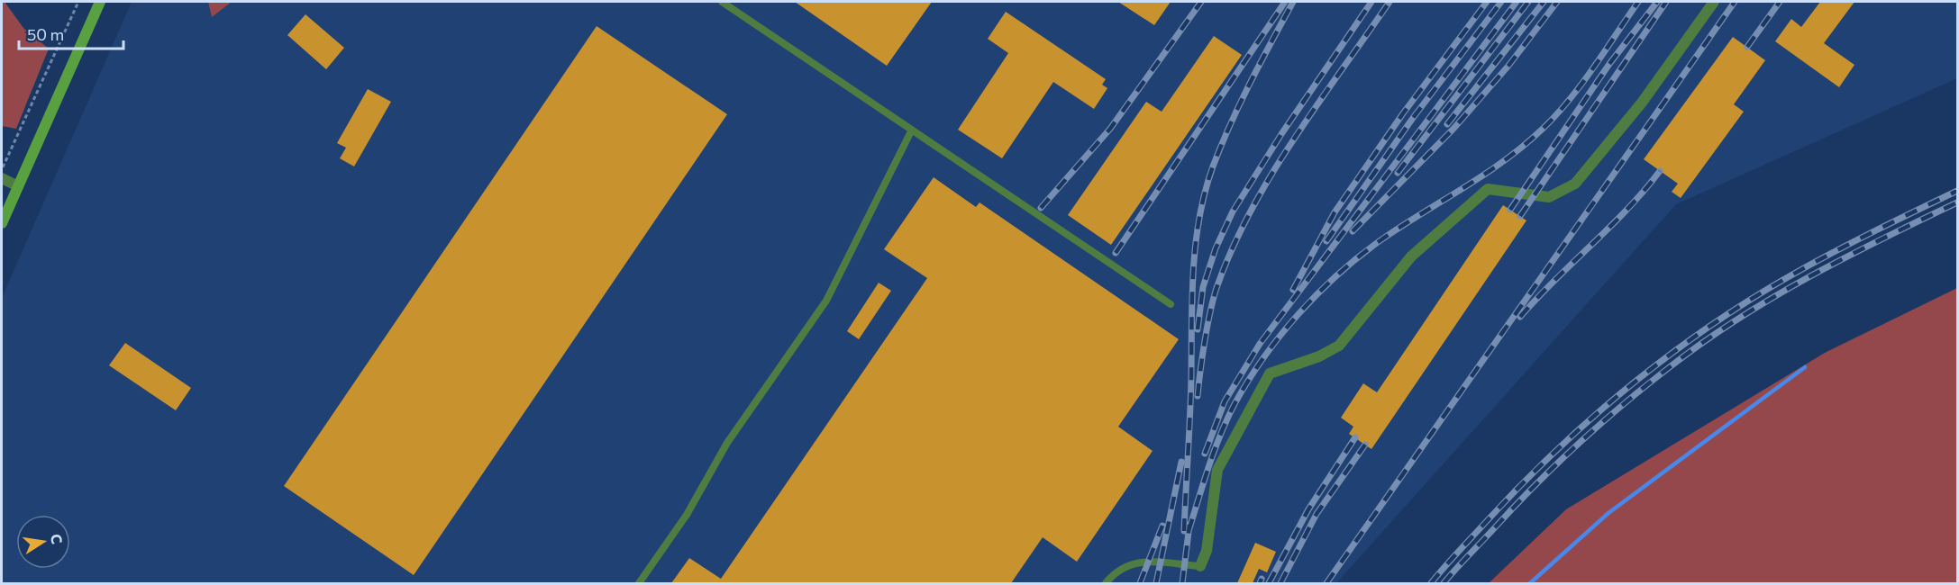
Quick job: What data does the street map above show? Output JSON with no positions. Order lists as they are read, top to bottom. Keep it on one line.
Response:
{"scale_bar":"50 m","north":"right"}
